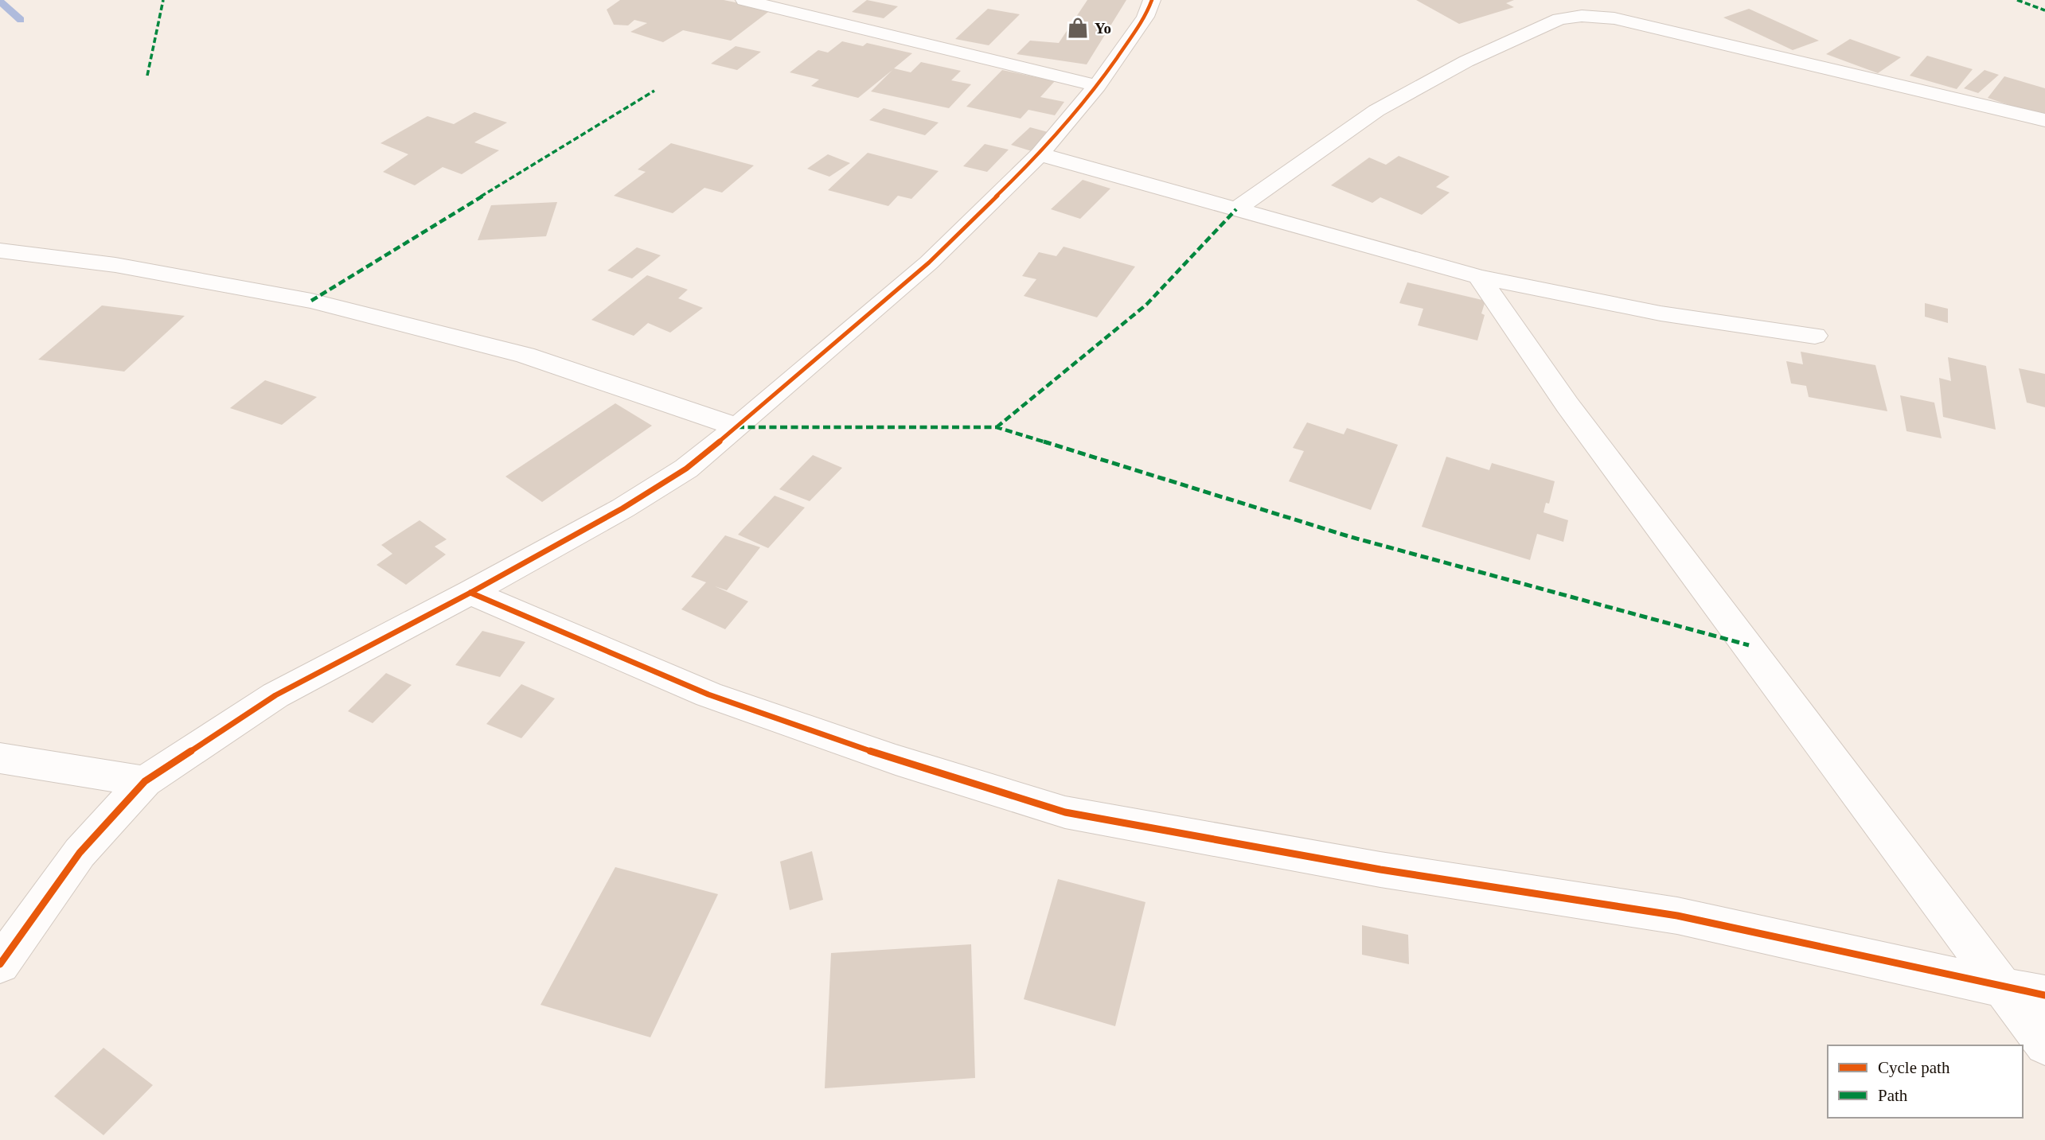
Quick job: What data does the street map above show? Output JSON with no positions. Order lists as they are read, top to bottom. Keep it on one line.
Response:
{"places":{"shop":["Yo"]},"legend":["Cycle path","Path"]}
